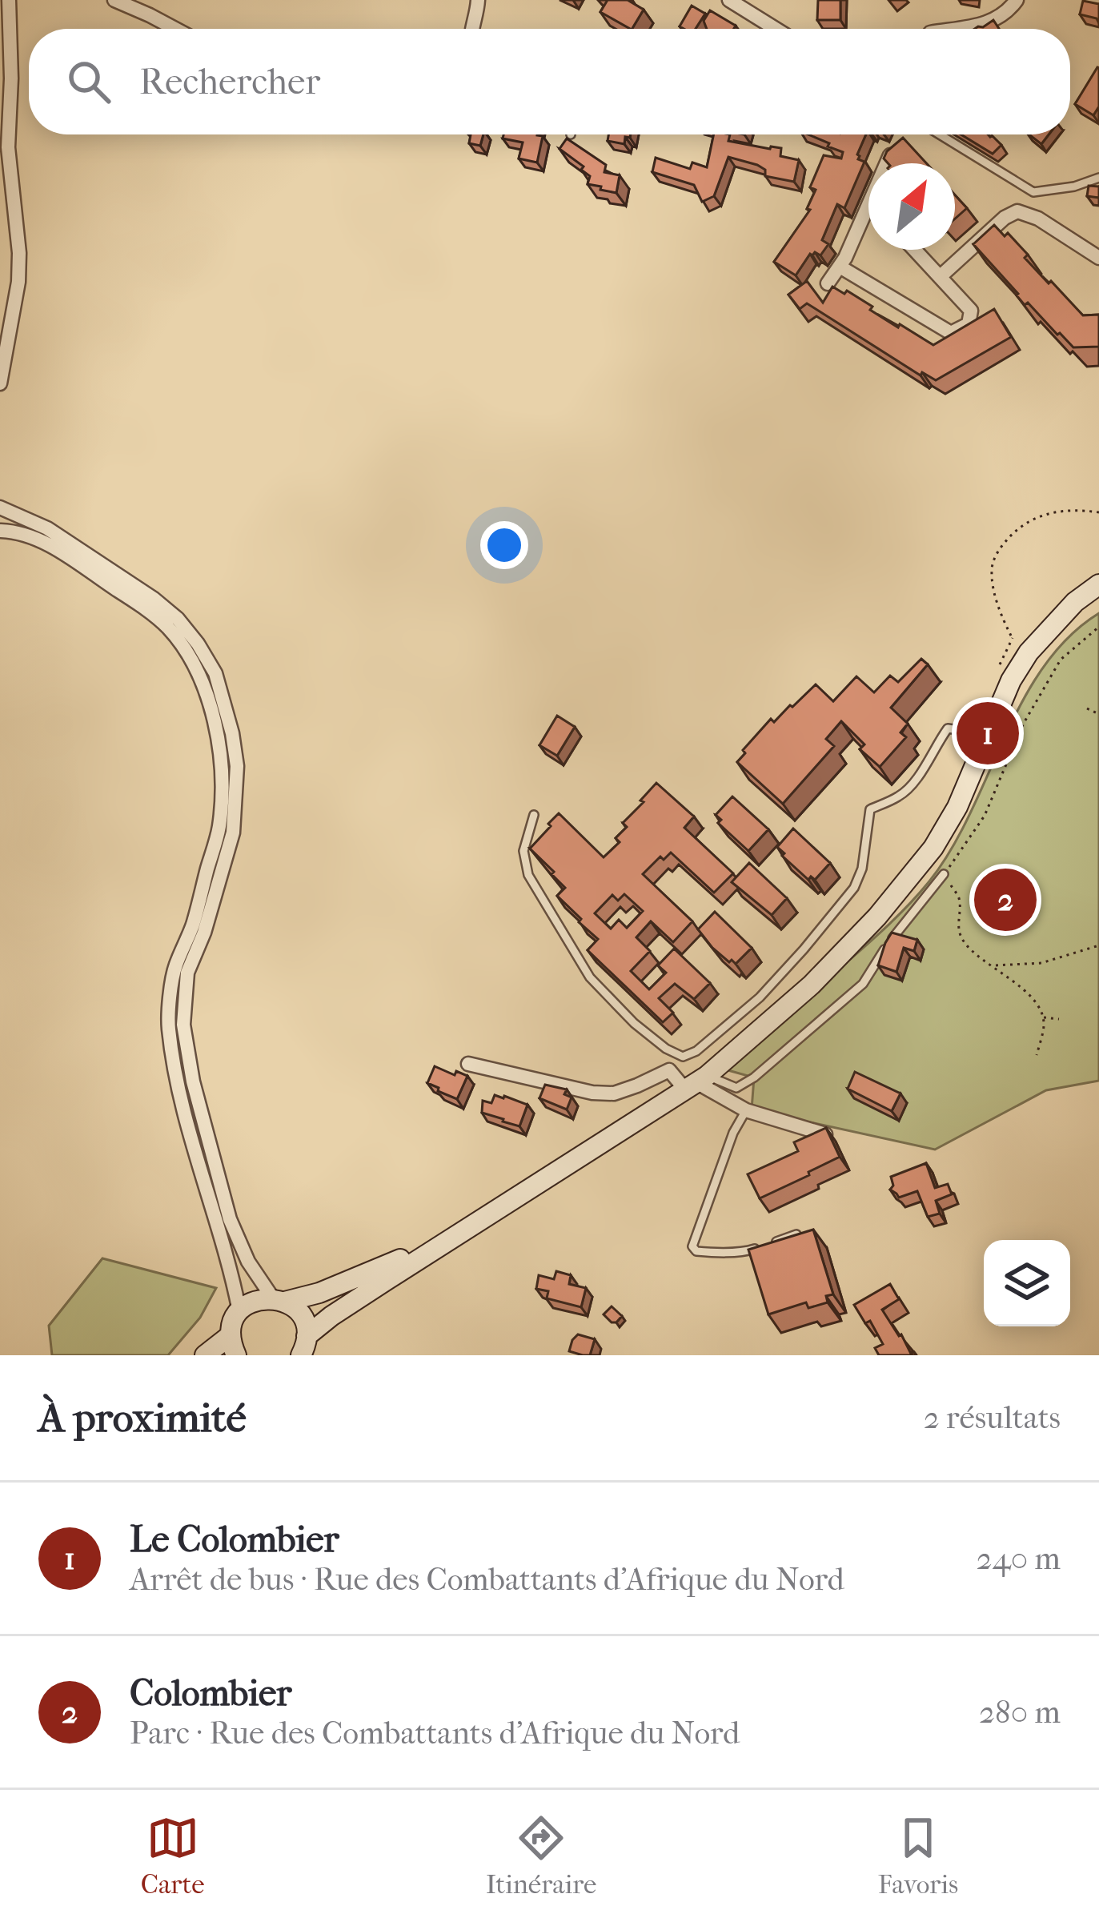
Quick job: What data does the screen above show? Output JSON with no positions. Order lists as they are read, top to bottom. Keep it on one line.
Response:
{"north":"top right","page":{"search":"Rechercher","pins":["1","2"],"heading":["À proximité","2 résultats"],"list":[{"mark":"1","name":"Le Colombier","note":"Arrêt de bus · Rue des Combattants d'Afrique du Nord","value":"240 m"},{"mark":"2","name":"Colombier","note":"Parc · Rue des Combattants d'Afrique du Nord","value":"280 m"}],"nav":["Carte","Itinéraire","Favoris"]}}
